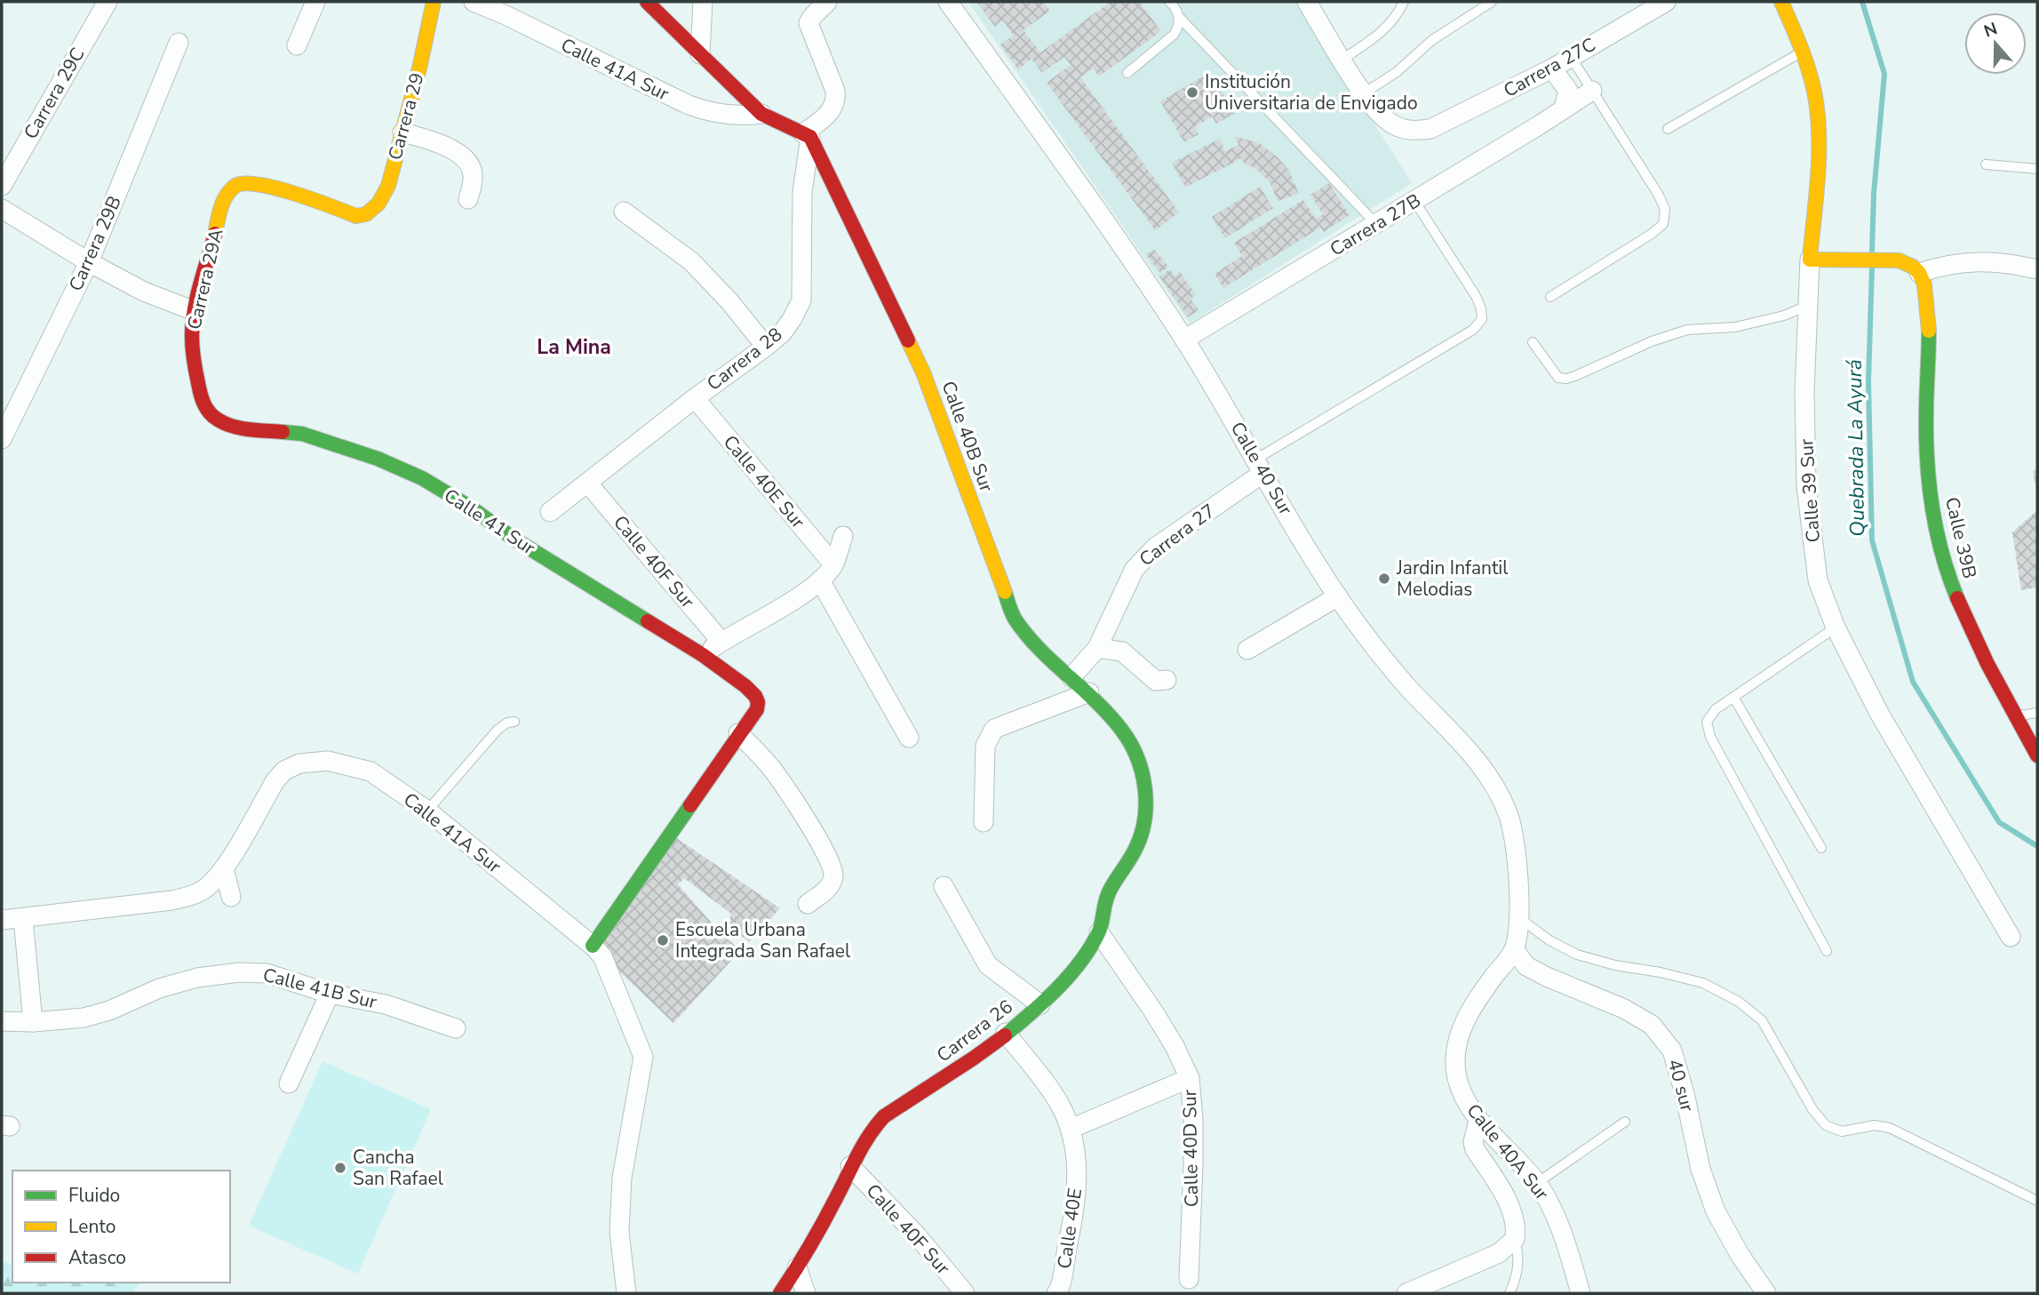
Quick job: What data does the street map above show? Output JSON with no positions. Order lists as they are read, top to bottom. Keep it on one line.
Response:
{"streets":{"street":["Carrera 27C","Calle 41A Sur","Carrera 29C","Carrera 29","Carrera 27B","Carrera 29B","Carrera 29A","Carrera 28","Calle 40B Sur","Calle 40 Sur","Calle 40E Sur","Calle 39 Sur","Calle 41 Sur","Carrera 27","Calle 39B","Calle 40F Sur","Calle 41B Sur","Carrera 26","40 sur","Calle 40D Sur","Calle 40A Sur","Calle 40E"]},"crossings":[["Carrera 29","Carrera 29A"],["Carrera 27B","Calle 40 Sur"],["Carrera 29A","Calle 41 Sur"],["Carrera 28","Calle 40B Sur"],["Carrera 28","Calle 40E Sur"],["Carrera 28","Calle 40F Sur"],["Calle 40B Sur","Carrera 27"],["Calle 40B Sur","Carrera 26"],["Calle 40 Sur","Carrera 27"],["Calle 40 Sur","40 sur"],["Calle 40 Sur","Calle 40A Sur"],["Calle 40F Sur","Carrera 26"],["Carrera 26","Calle 40D Sur"],["Carrera 26","Calle 40E"],["40 sur","Calle 40A Sur"]],"districts":["La Mina"],"water":["Quebrada La Ayurá"],"places":["Institución Universitaria de Envigado","Jardin Infantil Melodias","Escuela Urbana Integrada San Rafael","Cancha San Rafael"],"legend":["Fluido","Lento","Atasco"],"north":"top"}
